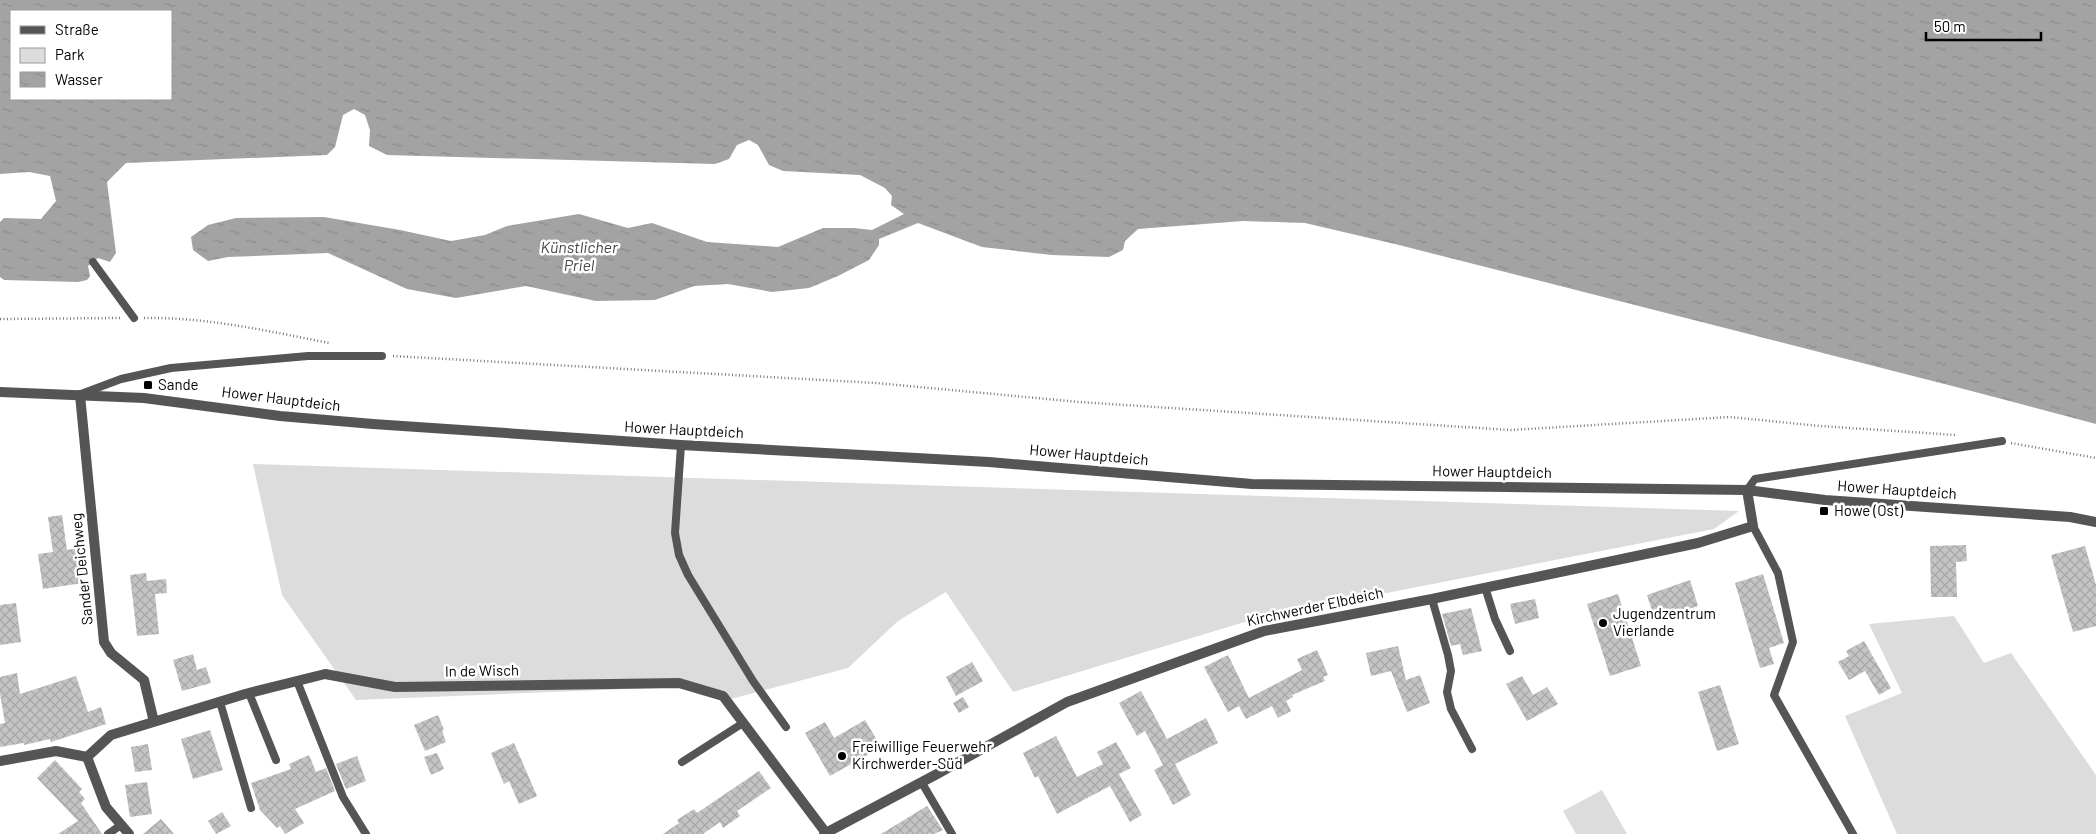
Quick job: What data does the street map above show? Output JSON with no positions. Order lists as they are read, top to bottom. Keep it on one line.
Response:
{"streets":{"street":["Hower Hauptdeich","Sander Deichweg","Kirchwerder Elbdeich","In de Wisch"]},"crossings":[["Hower Hauptdeich","Sander Deichweg"],["Sander Deichweg","In de Wisch"],["Kirchwerder Elbdeich","In de Wisch"]],"water":["Künstlicher Priel"],"places":{"transit":["Sande","Howe (Ost)"],"other":["Jugendzentrum Vierlande","Freiwillige Feuerwehr Kirchwerder-Süd"]},"legend":["Straße","Park","Wasser"],"scale_bar":"50 m"}
